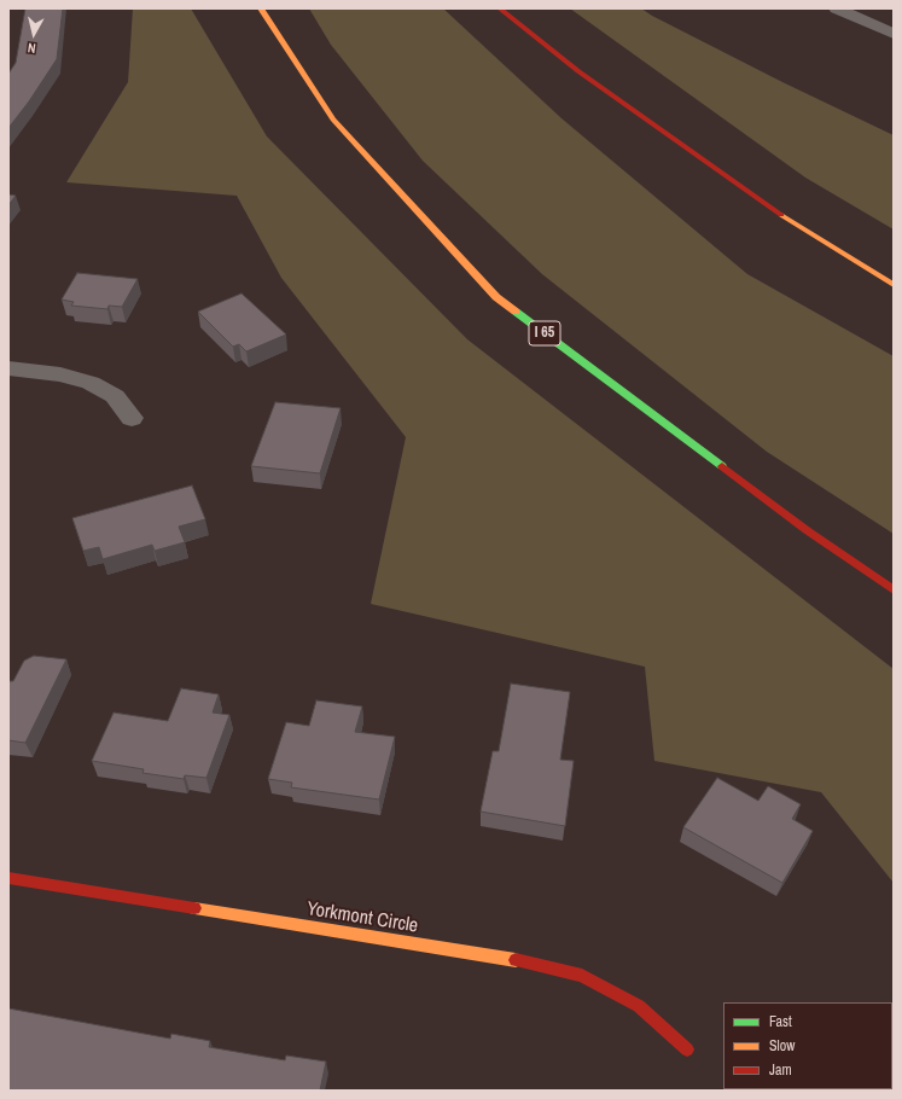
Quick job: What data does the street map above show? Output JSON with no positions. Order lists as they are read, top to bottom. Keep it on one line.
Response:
{"streets":{"main road":["I 65","Yorkmont Circle"]},"legend":["Fast","Slow","Jam"],"north":"bottom"}
